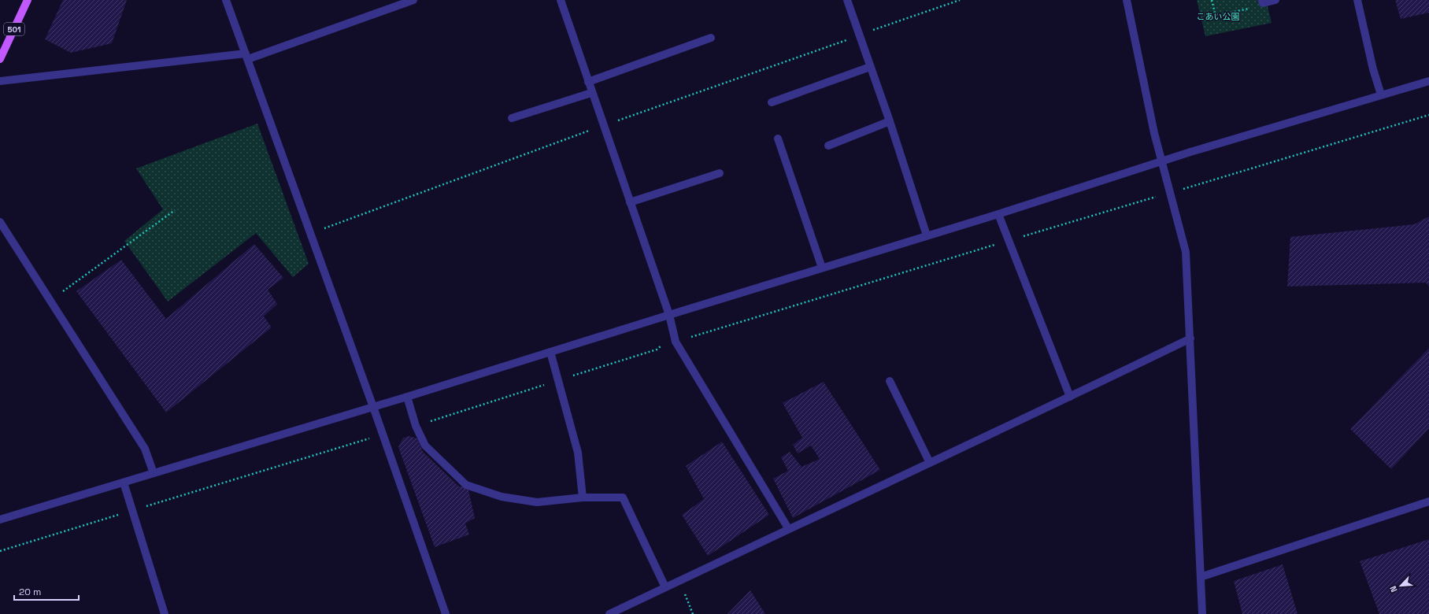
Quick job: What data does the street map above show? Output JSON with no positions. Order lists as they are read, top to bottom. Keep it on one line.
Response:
{"streets":{"main road":["501"]},"parks":["こあい公園"],"scale_bar":"20 m","north":"bottom left"}
